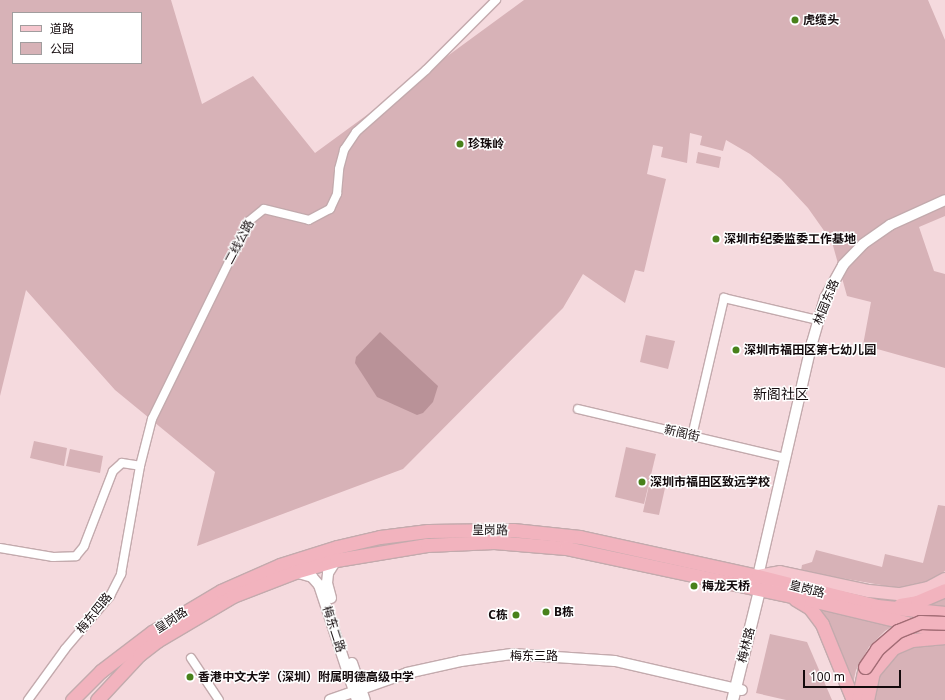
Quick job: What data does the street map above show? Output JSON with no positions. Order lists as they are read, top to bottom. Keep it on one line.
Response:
{"streets":{"highway":["皇岗路"],"main road":["梅林路"],"street":["二线公路","林园东路","新阁街","梅东四路","梅东二路","梅东三路"]},"crossings":[["二线公路","梅东四路"],["林园东路","新阁街"],["林园东路","皇岗路"],["皇岗路","梅东二路"],["皇岗路","梅林路"],["梅东二路","梅东三路"],["梅林路","梅东三路"]],"districts":["新阁社区"],"places":["虎缆头","珍珠岭","深圳市纪委监委工作基地","深圳市福田区第七幼儿园","深圳市福田区致远学校","梅龙天桥","B栋","C栋","香港中文大学（深圳）附属明德高级中学"],"legend":["道路","公园"],"scale_bar":"100 m"}
